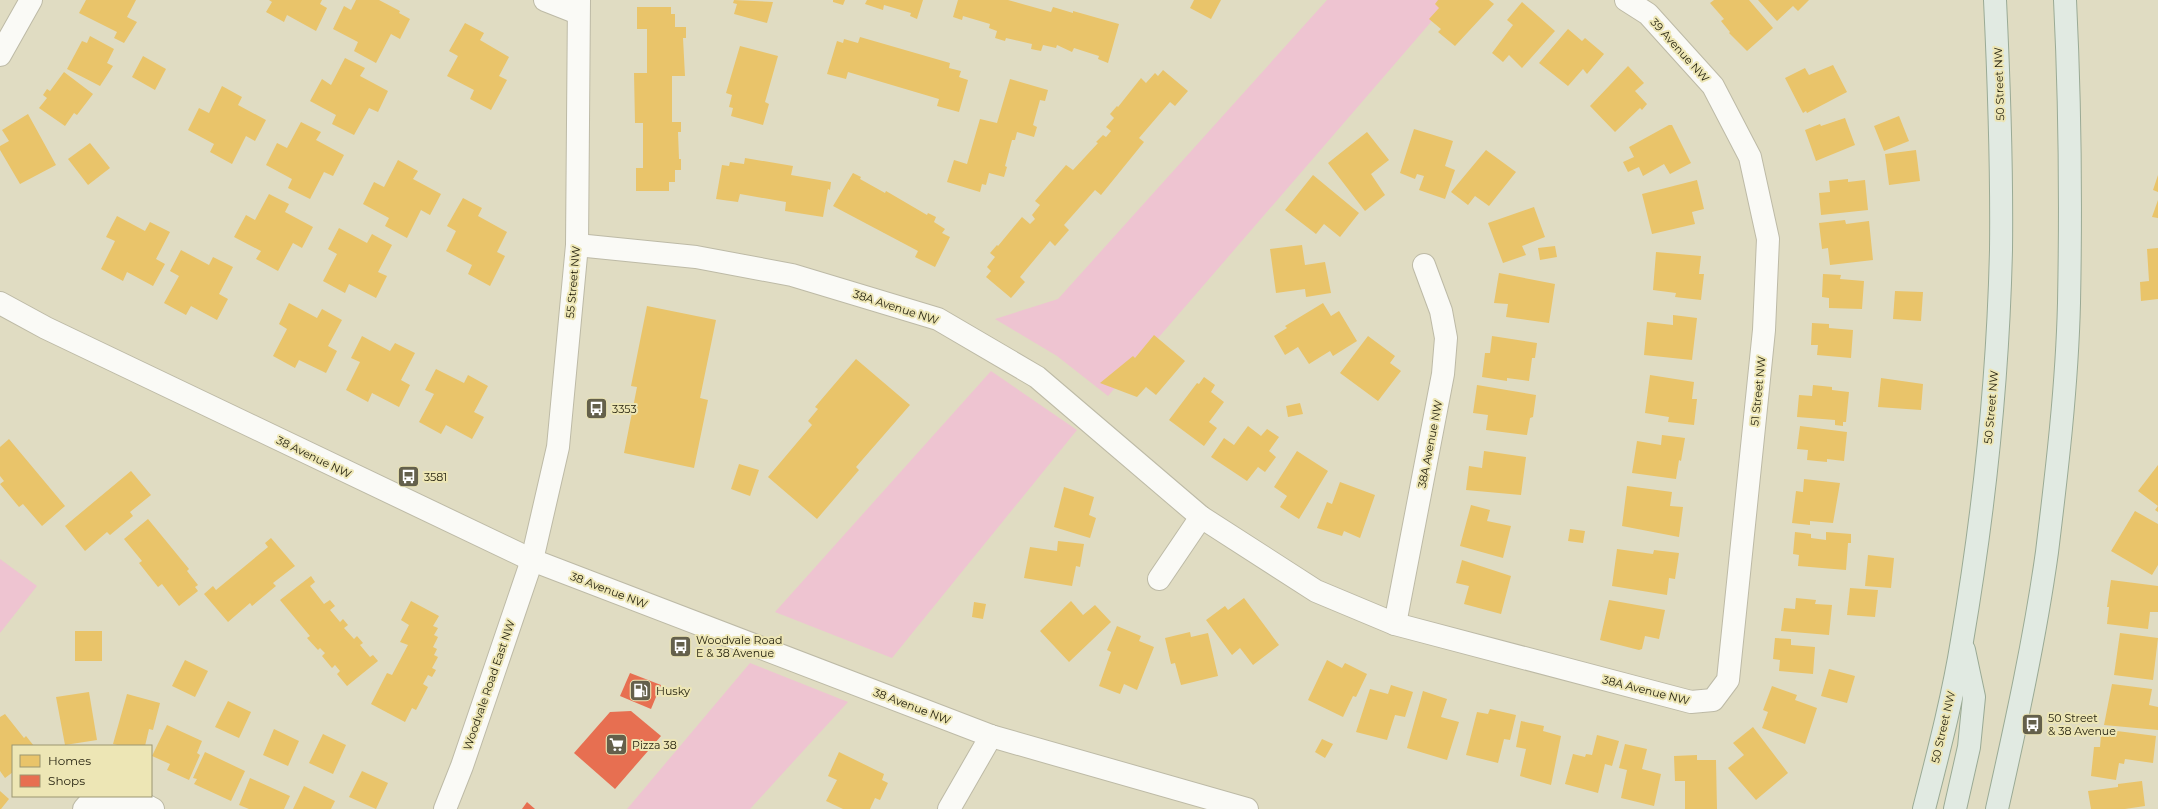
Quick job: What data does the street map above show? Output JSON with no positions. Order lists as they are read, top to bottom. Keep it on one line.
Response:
{"streets":{"main road":["50 Street NW"],"street":["39 Avenue NW","55 Street NW","38A Avenue NW","51 Street NW","38 Avenue NW","Woodvale Road East NW"]},"crossings":[["39 Avenue NW","51 Street NW"],["55 Street NW","38A Avenue NW"],["55 Street NW","38 Avenue NW"],["55 Street NW","Woodvale Road East NW"],["38A Avenue NW","51 Street NW"],["38 Avenue NW","Woodvale Road East NW"]],"places":{"bus stop":["3353","3581","Woodvale Road E & 38 Avenue","50 Street & 38 Avenue"],"fuel station":["Husky"],"supermarket":["Pizza 38"]},"legend":["Homes","Shops"]}
